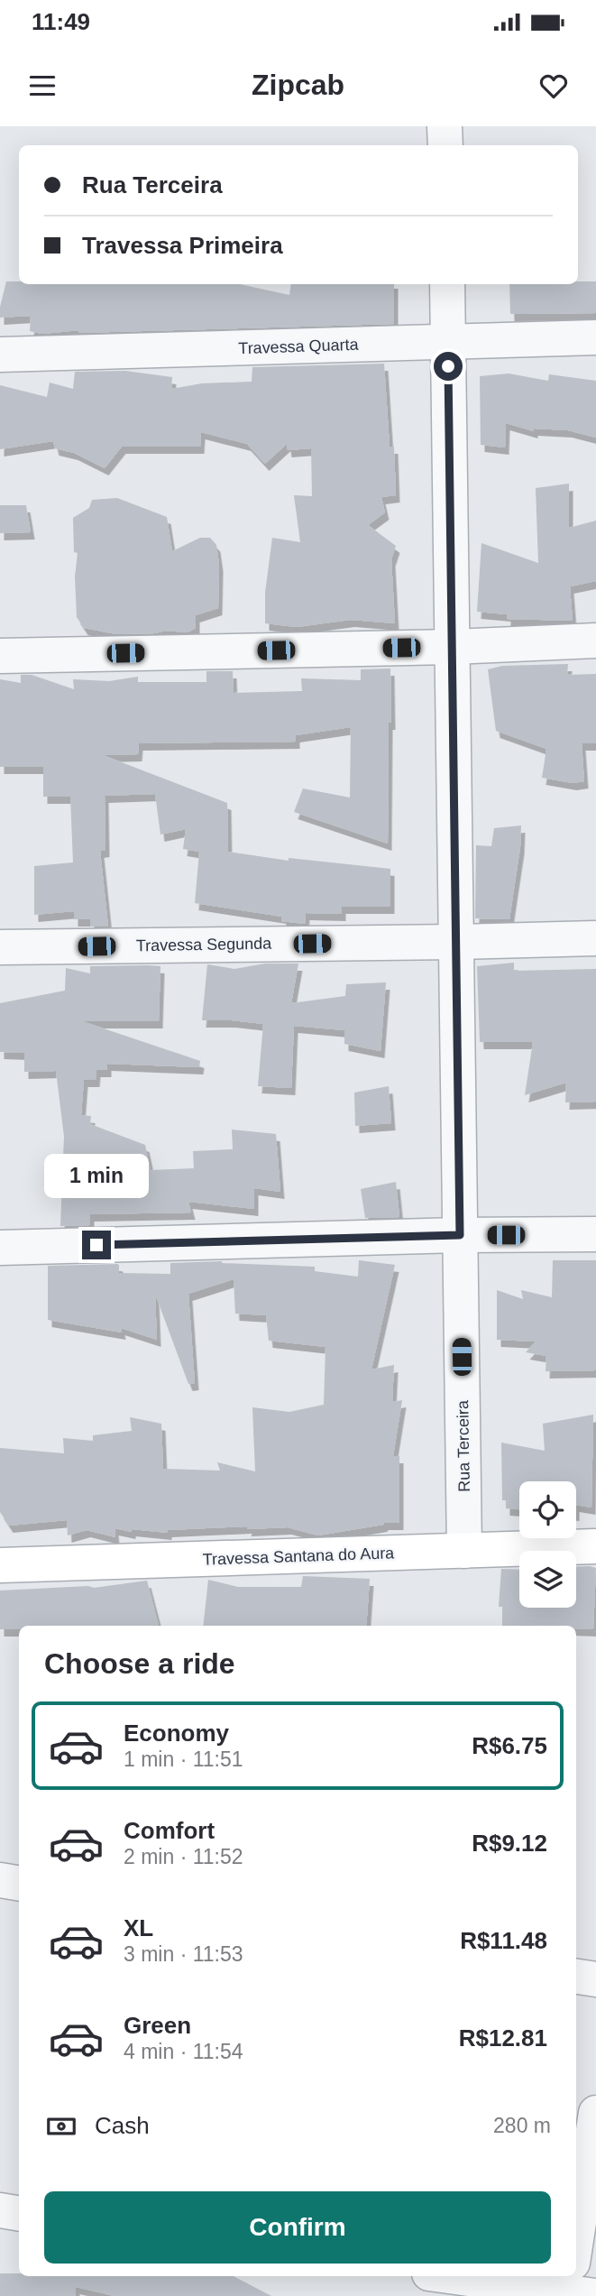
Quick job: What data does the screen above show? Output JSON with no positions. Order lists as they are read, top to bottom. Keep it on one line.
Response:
{"streets":{"street":["Travessa Quarta","Travessa Segunda","Rua Terceira","Travessa Santana do Aura"]},"crossings":[["Travessa Quarta","Rua Terceira"],["Travessa Segunda","Rua Terceira"],["Rua Terceira","Travessa Santana do Aura"]],"page":{"status":"11:49","header":"Zipcab","banner":["Rua Terceira","Travessa Primeira"],"bubble":"1 min","heading":"Choose a ride","list":[{"name":"Economy","note":"1 min · 11:51","value":"R$6.75"},{"name":"Comfort","note":"2 min · 11:52","value":"R$9.12"},{"name":"XL","note":"3 min · 11:53","value":"R$11.48"},{"name":"Green","note":"4 min · 11:54","value":"R$12.81"}],"pay":["Cash","280 m"],"buttons":"Confirm"}}
